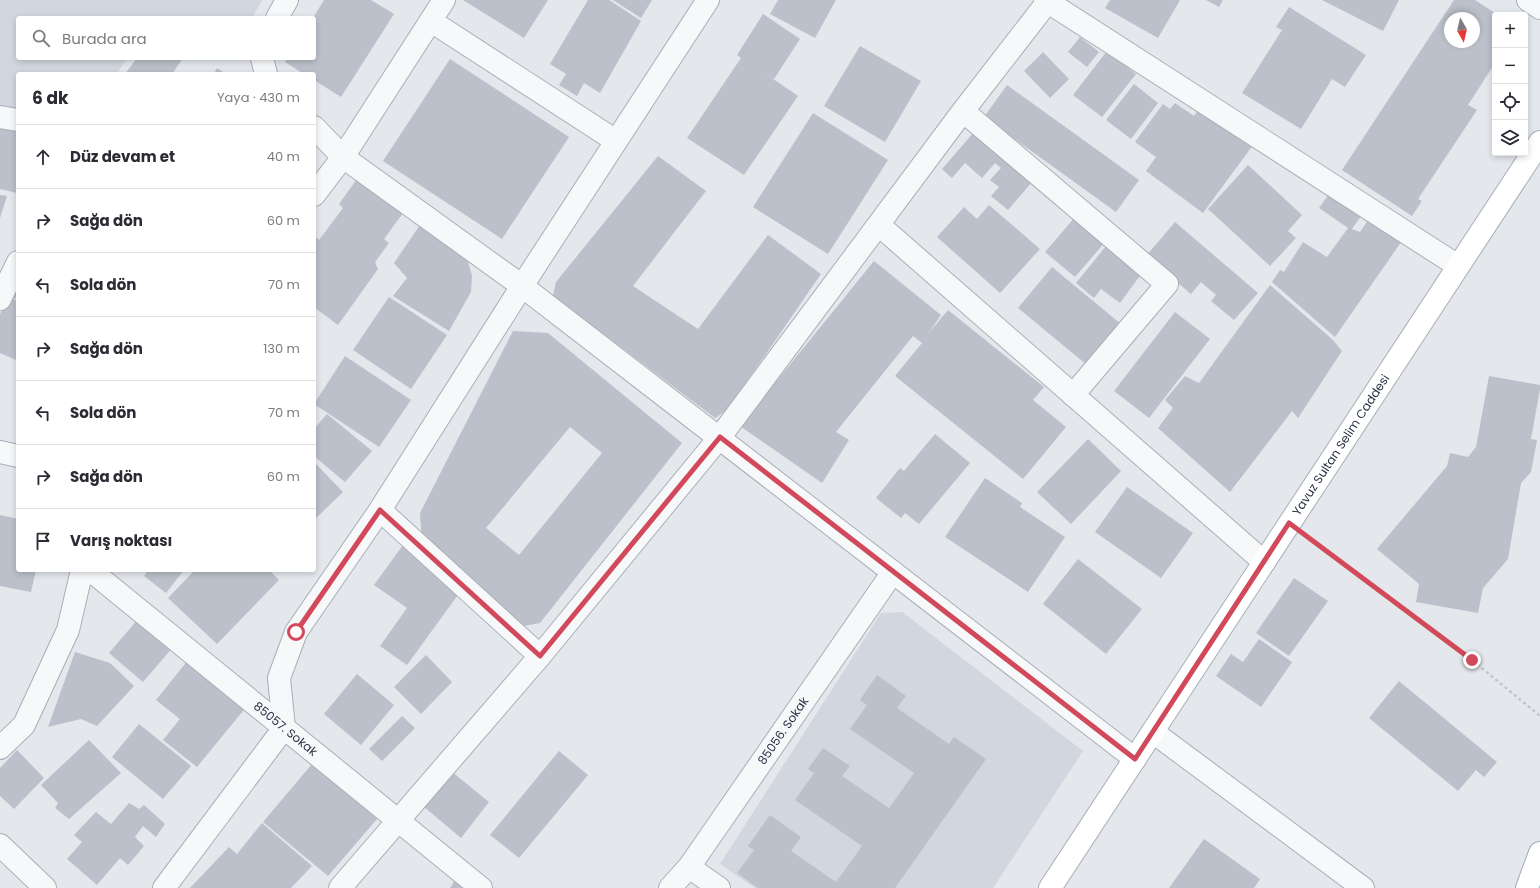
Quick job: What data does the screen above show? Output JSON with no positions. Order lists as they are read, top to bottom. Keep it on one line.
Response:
{"streets":{"street":["Yavuz Sultan Selim Caddesi","85057. Sokak","85056. Sokak"]},"north":"bottom","page":{"map_buttons":["+","−"],"search":"Burada ara","heading":["6 dk","Yaya · 430 m"],"list":[["Düz devam et","40 m"],["Sağa dön","60 m"],["Sola dön","70 m"],["Sağa dön","130 m"],["Sola dön","70 m"],["Sağa dön","60 m"],"Varış noktası"]}}
